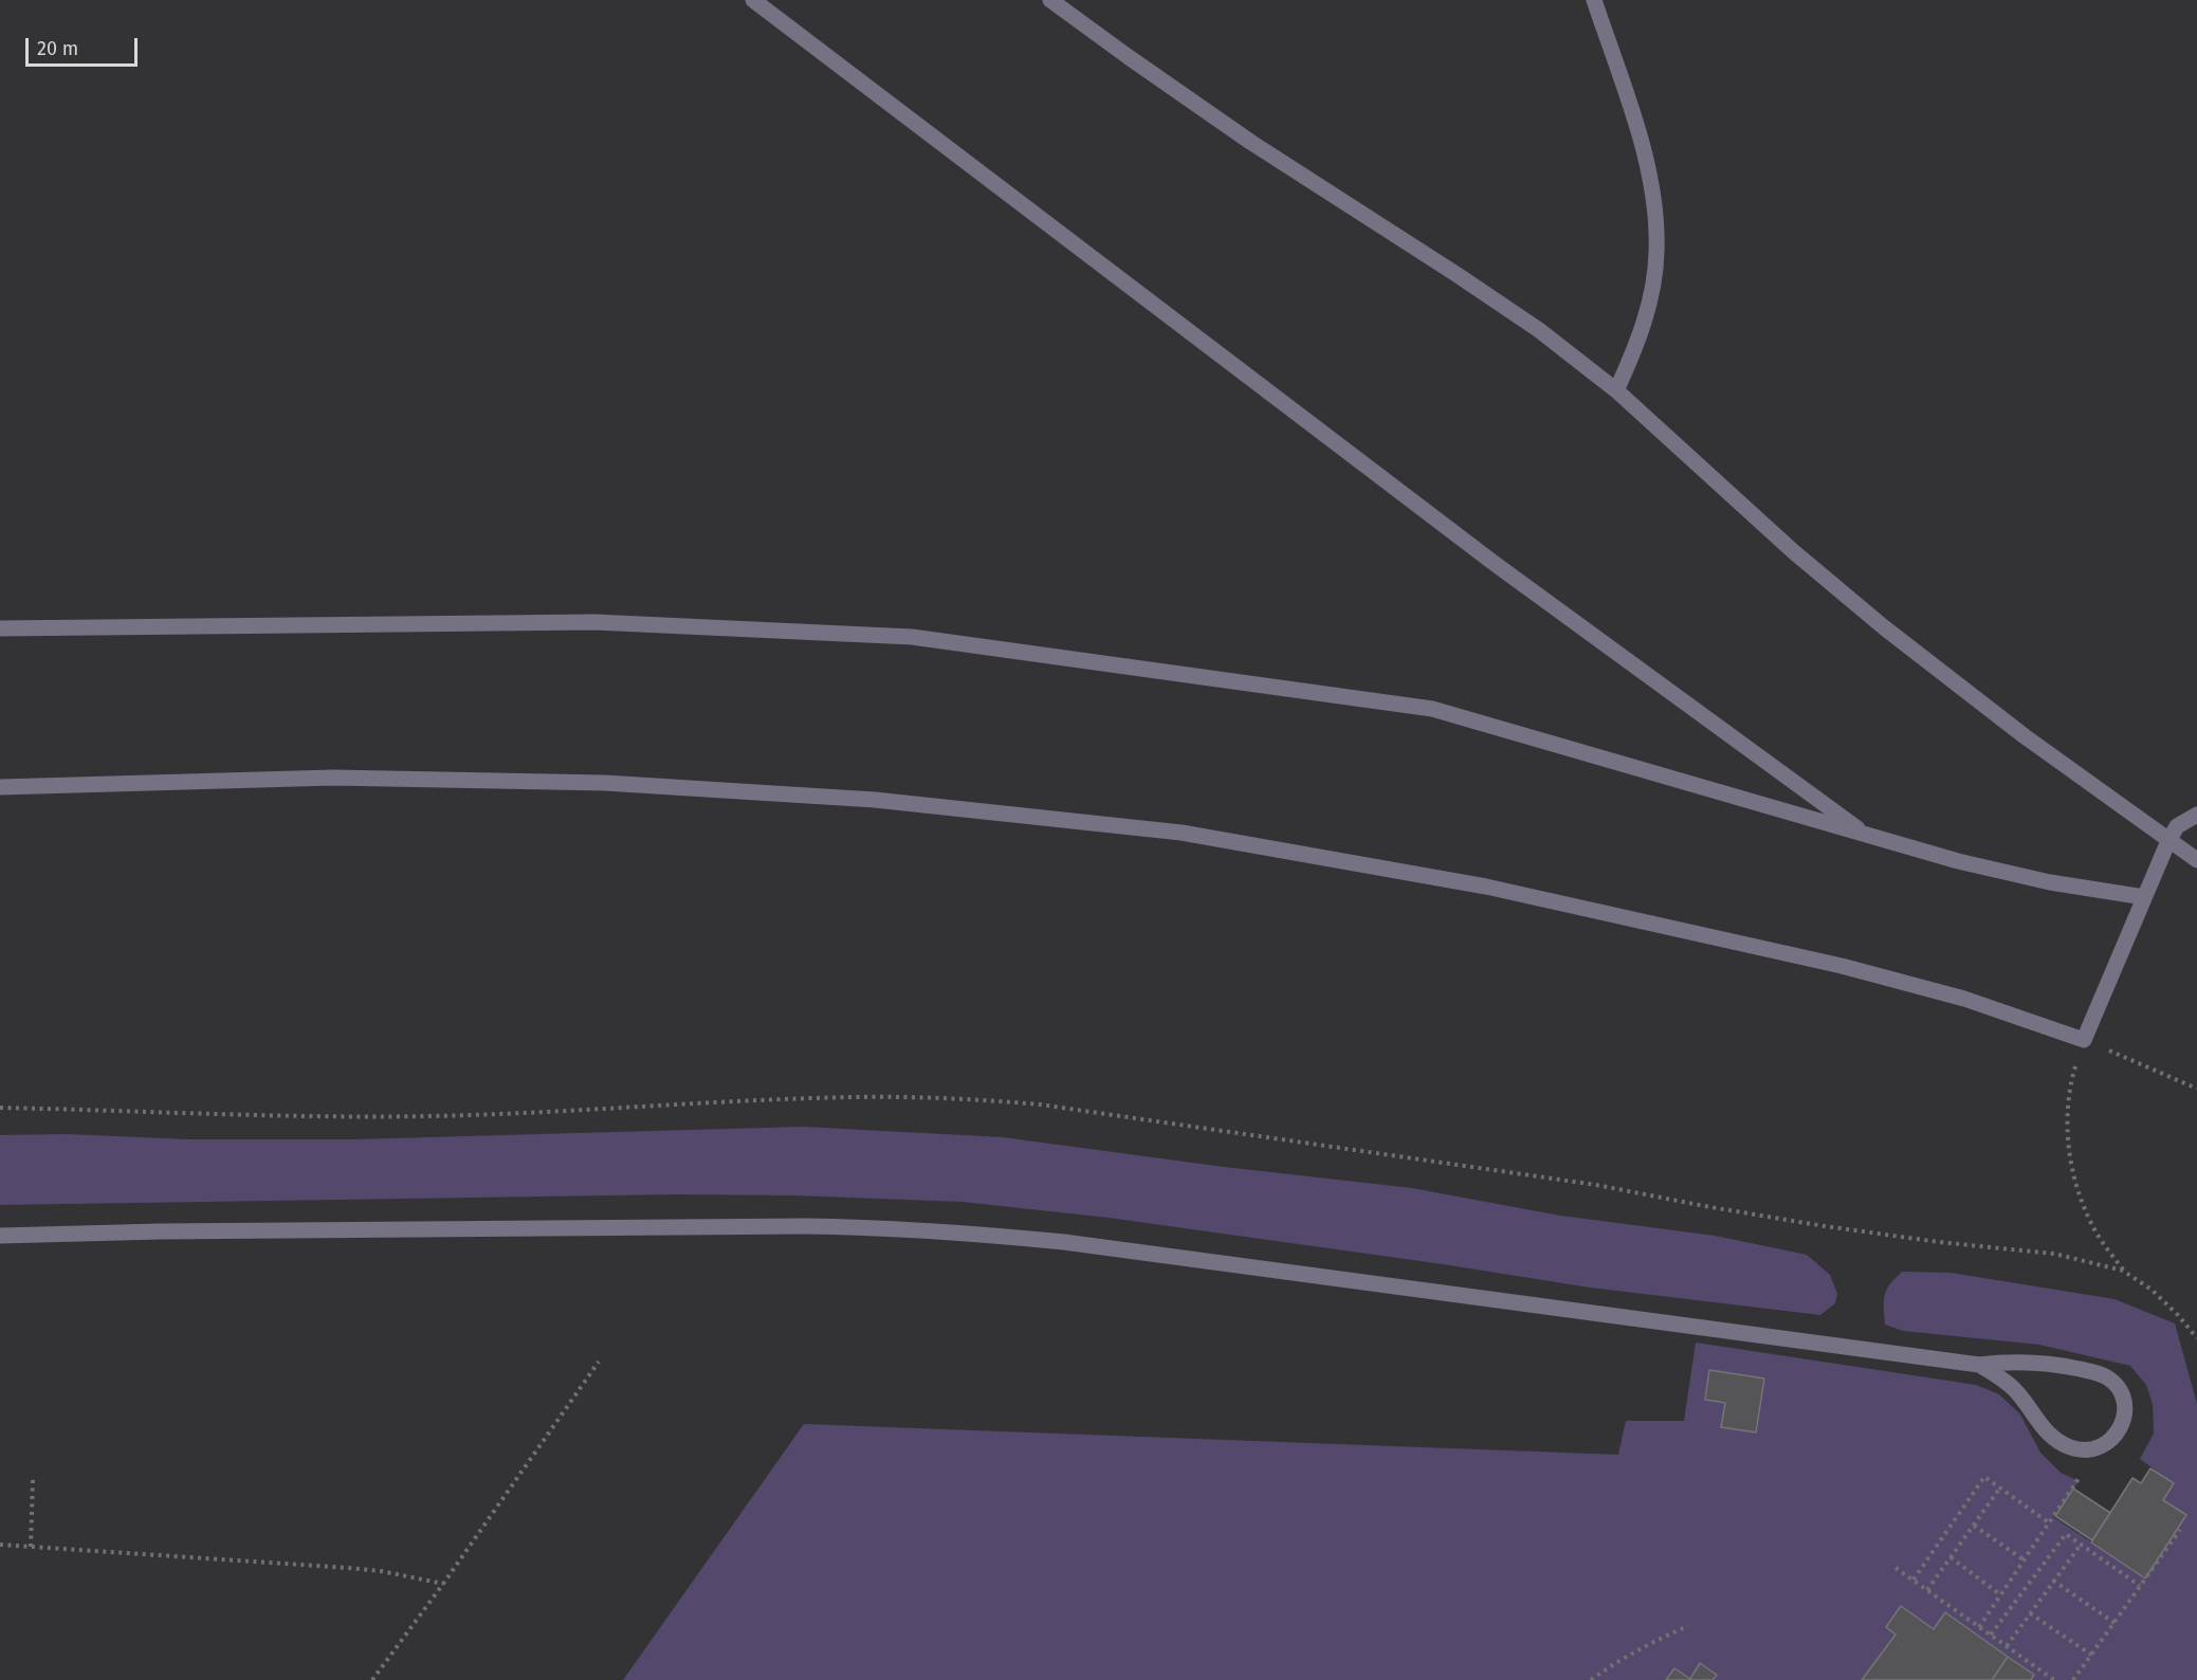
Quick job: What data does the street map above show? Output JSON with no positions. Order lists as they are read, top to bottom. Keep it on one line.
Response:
{"scale_bar":"20 m"}
